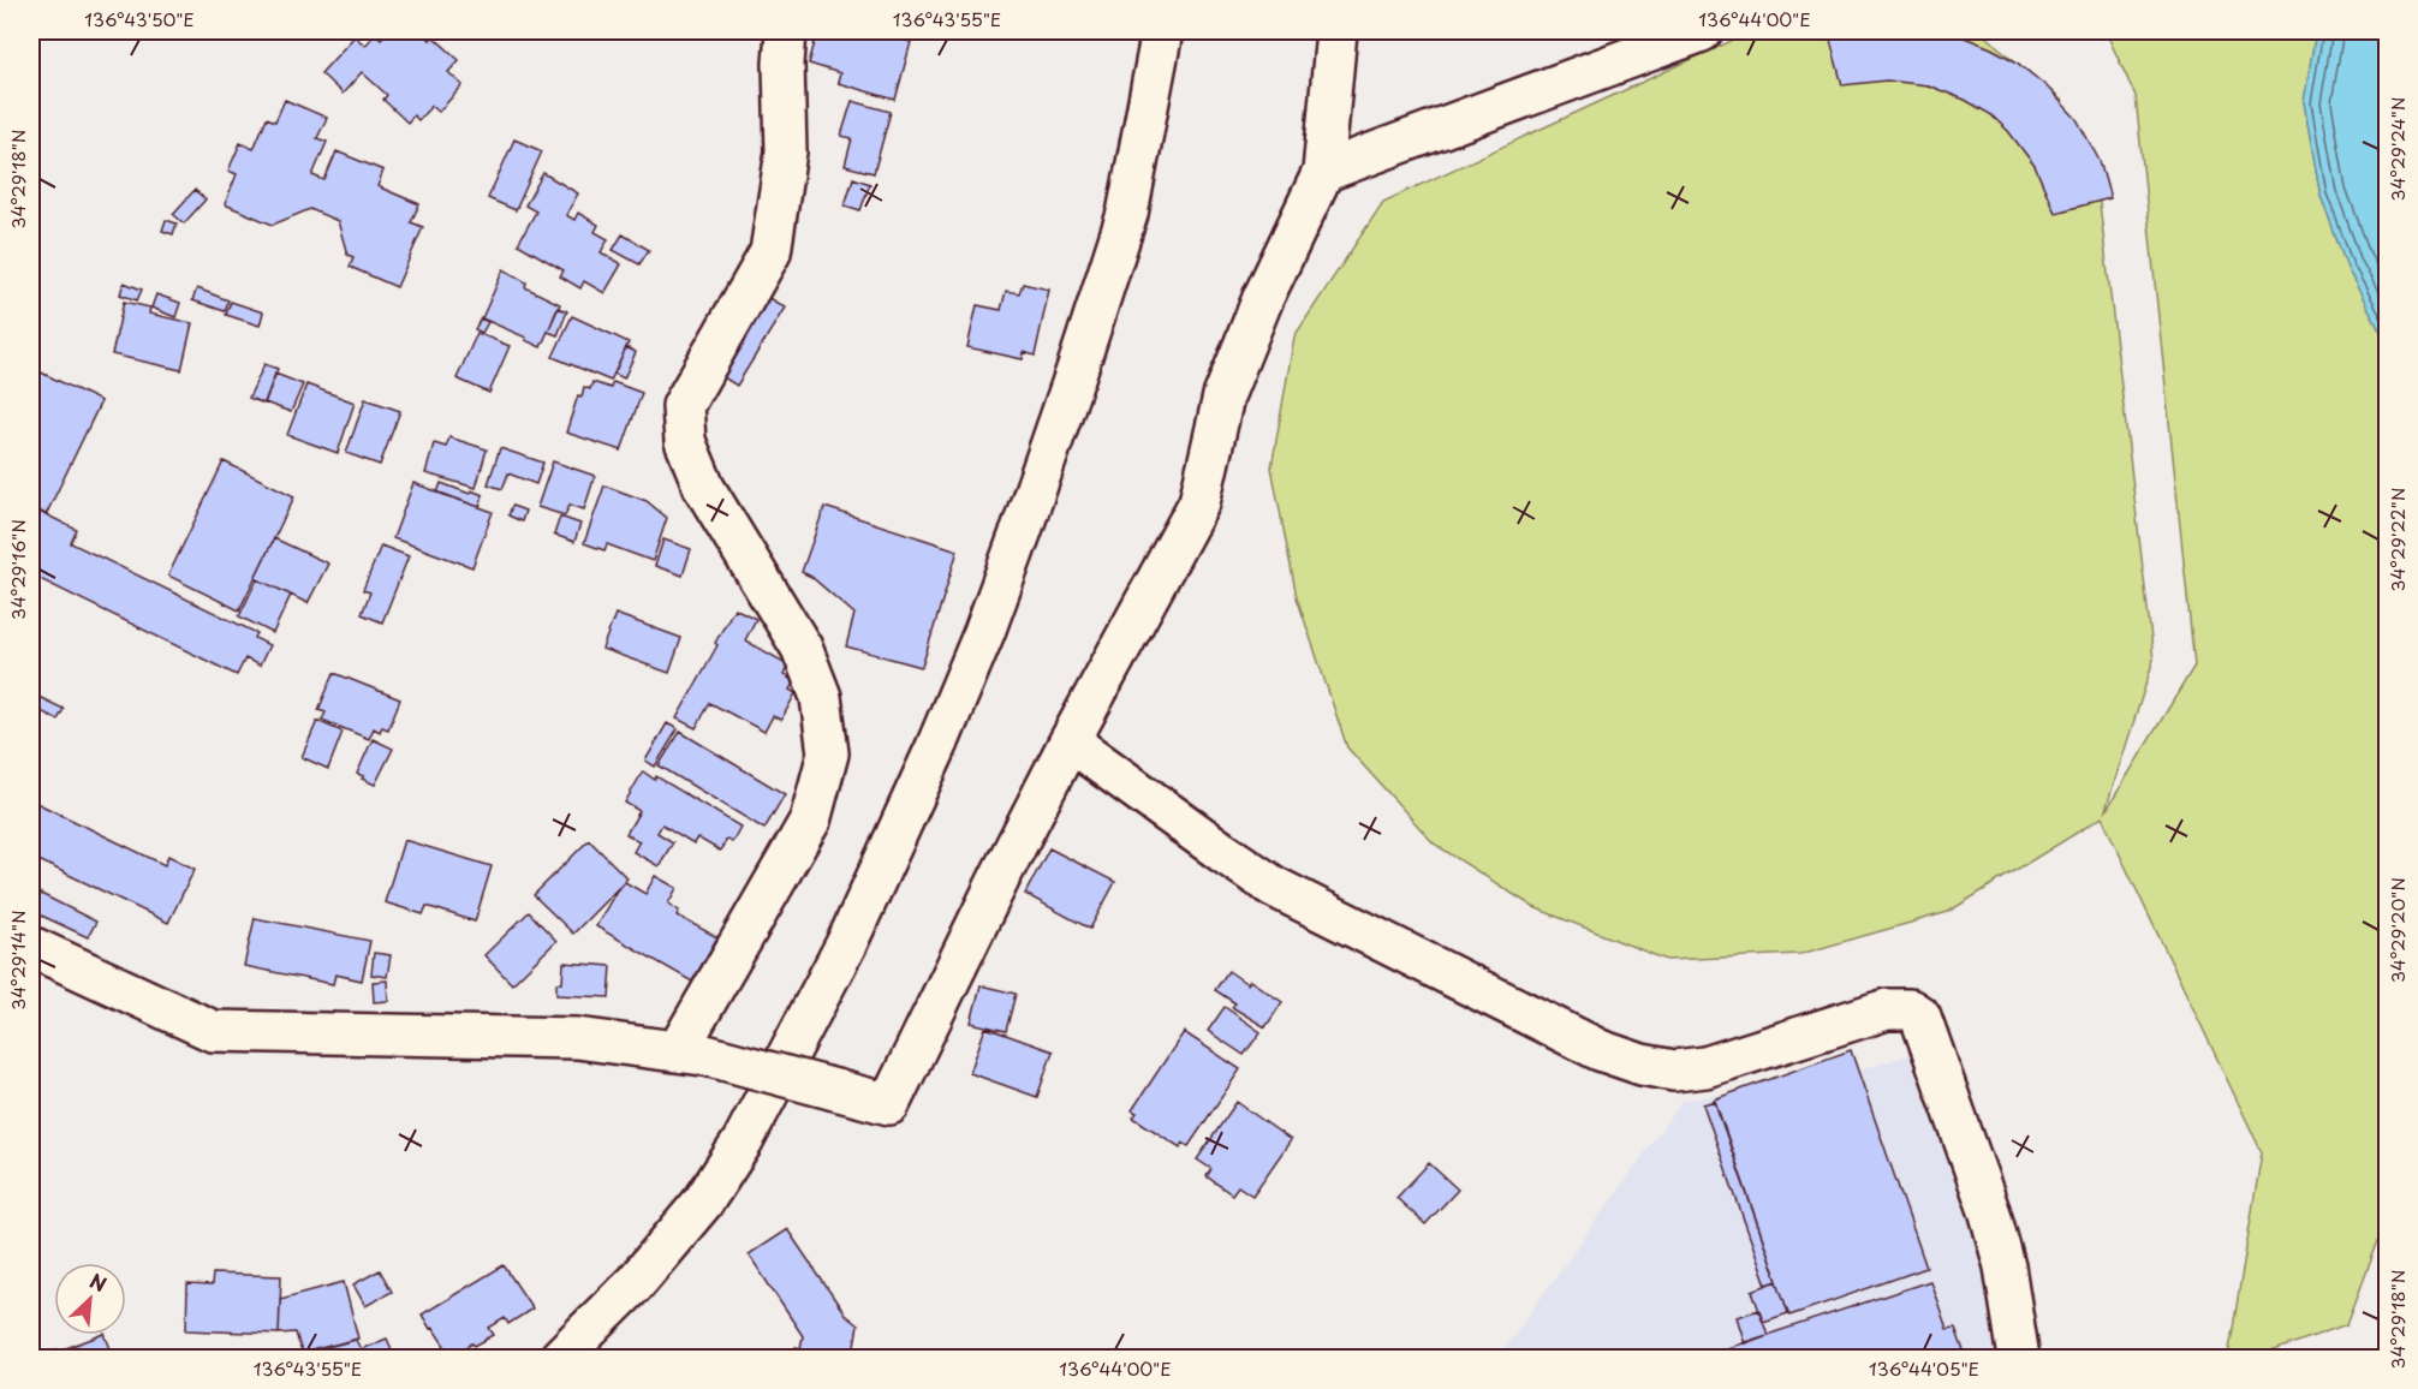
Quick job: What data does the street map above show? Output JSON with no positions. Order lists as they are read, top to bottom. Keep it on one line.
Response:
{"north":"top right","coordinates":["136°43'50\"E","136°43'55\"E","136°44'00\"E","34°29'24\"N","34°29'18\"N","34°29'22\"N","34°29'16\"N","34°29'20\"N","34°29'14\"N","136°44'05\"E"]}
